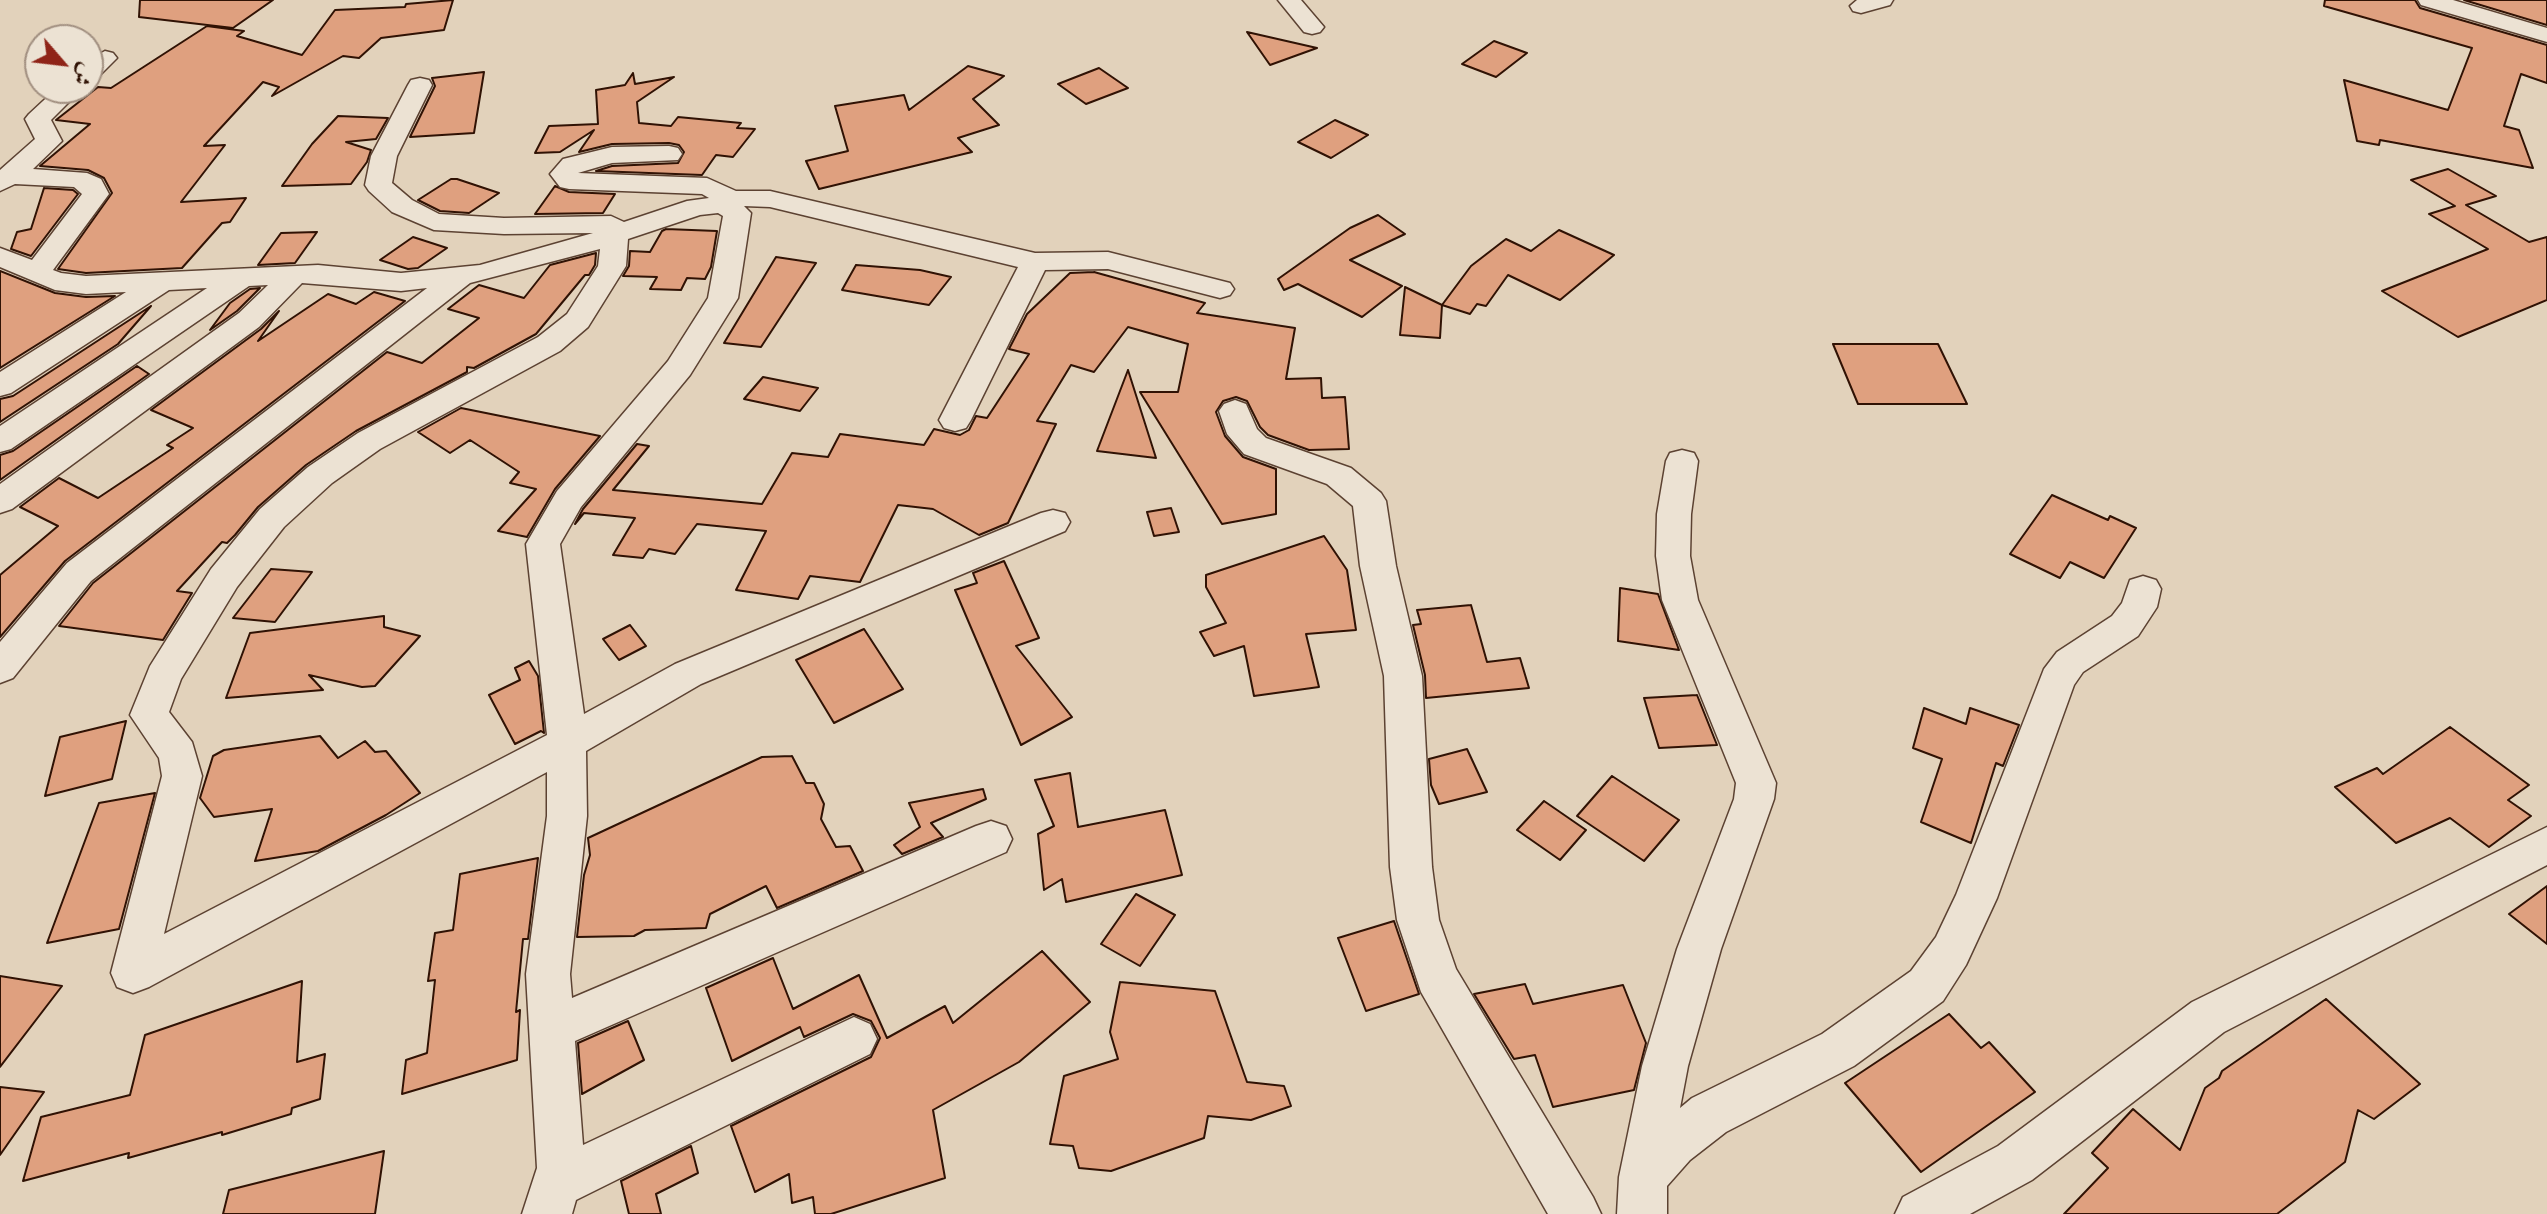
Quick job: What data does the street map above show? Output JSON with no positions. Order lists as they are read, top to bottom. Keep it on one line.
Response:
{"north":"bottom right"}
